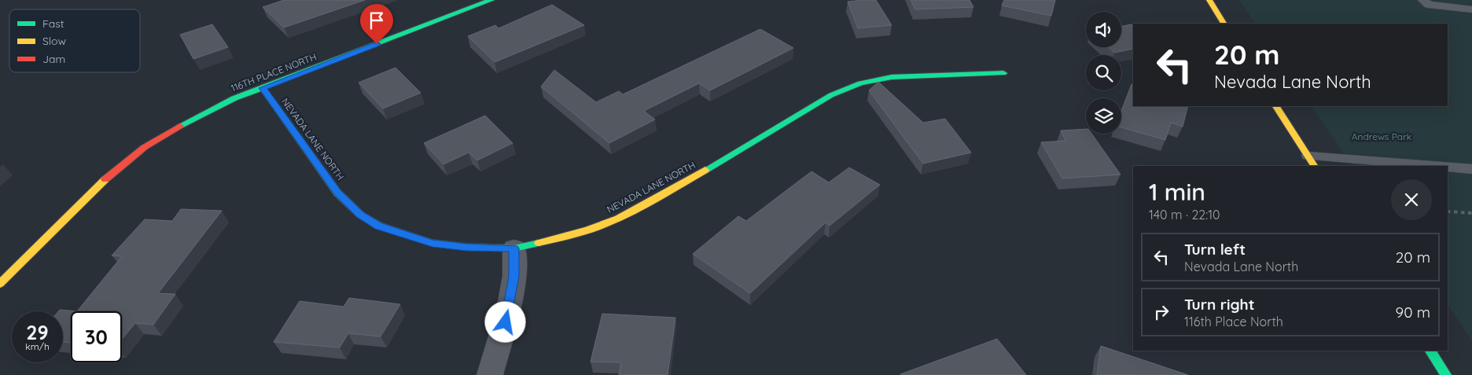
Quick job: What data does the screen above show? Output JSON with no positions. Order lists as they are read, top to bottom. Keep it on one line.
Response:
{"streets":{"street":["116TH PLACE NORTH","NEVADA LANE NORTH"]},"crossings":[["116TH PLACE NORTH","NEVADA LANE NORTH"]],"parks":["Andrews Park"],"legend":["Fast","Slow","Jam"],"page":{"turn":["20 m","Nevada Lane North"],"heading":["1 min","140 m · 22:10"],"list":[{"name":"Turn left","note":"Nevada Lane North","value":"20 m"},{"name":"Turn right","note":"116th Place North","value":"90 m"}],"speed":"29 km/h","limit":"30"}}
